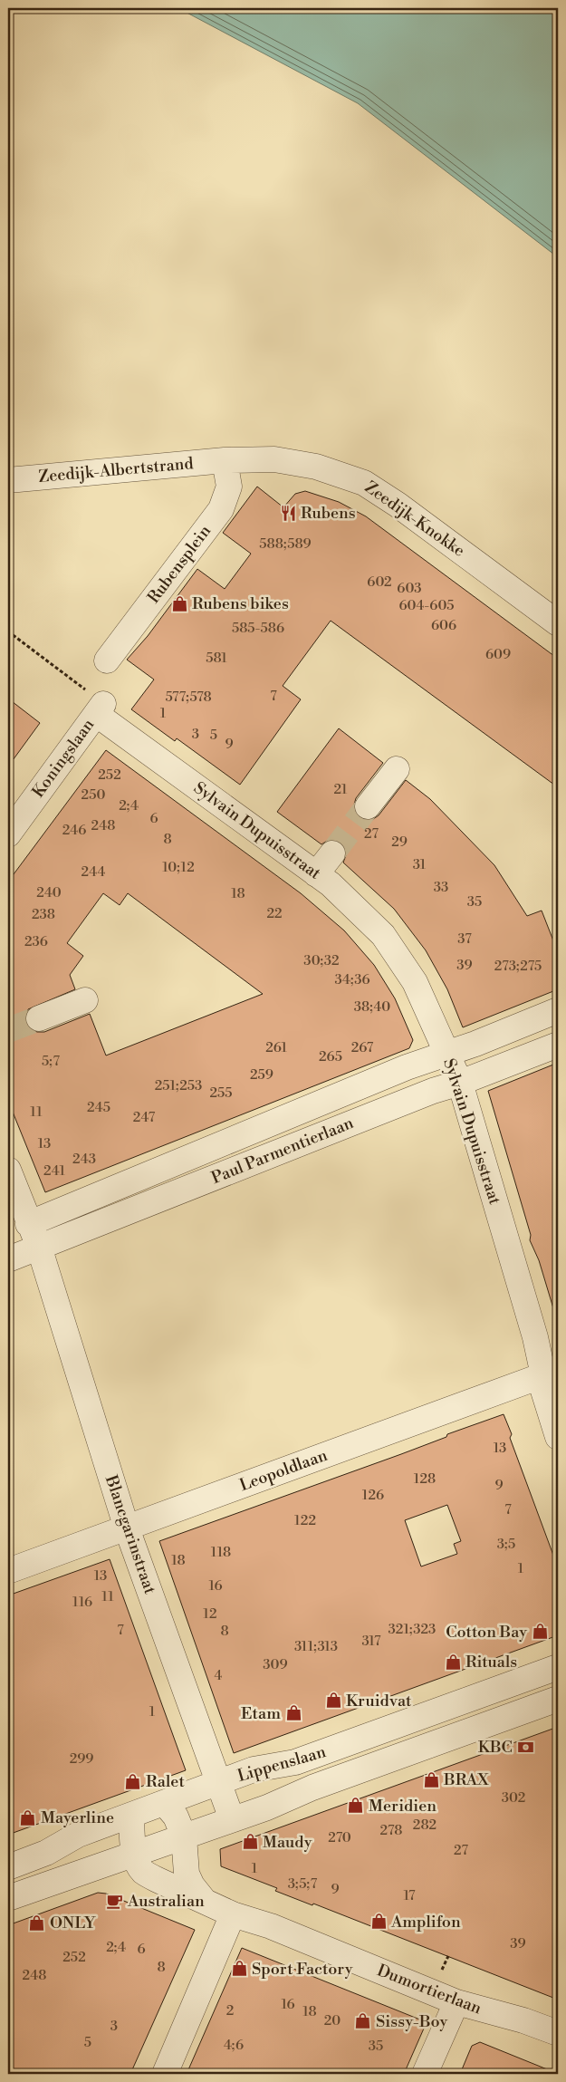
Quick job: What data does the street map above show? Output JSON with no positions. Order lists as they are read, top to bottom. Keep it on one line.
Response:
{"streets":{"street":["Zeedijk-Albertstrand","Zeedijk-Knokke","Rubensplein","Koningslaan","Sylvain Dupuisstraat","Paul Parmentierlaan","Leopoldlaan","Blancgarinstraat","Lippenslaan","Dumortierlaan"]},"crossings":[["Zeedijk-Albertstrand","Zeedijk-Knokke"],["Zeedijk-Albertstrand","Rubensplein"],["Zeedijk-Knokke","Rubensplein"],["Koningslaan","Sylvain Dupuisstraat"],["Sylvain Dupuisstraat","Paul Parmentierlaan"],["Sylvain Dupuisstraat","Leopoldlaan"],["Paul Parmentierlaan","Blancgarinstraat"],["Leopoldlaan","Blancgarinstraat"],["Blancgarinstraat","Lippenslaan"],["Lippenslaan","Dumortierlaan"]],"places":{"restaurant":["Rubens"],"shop":["Rubens bikes","Cotton Bay","Rituals","Kruidvat","Etam","BRAX","Ralet","Meridien","Mayerline","Maudy","Amplifon","ONLY","Sport Factory","Sissy-Boy"],"bank":["KBC"],"cafe":["Australian"]},"house_numbers":["588;589","602","603","604-605","606","585-586","609","581","7","577;578","1","3","5","9","252","21","250","2;4","6","248","246","27","8","29","31","10;12","244","33","240","18","35","22","238","37","236","30;32","39","273;275","34;36","38;40","261","267","265","5;7","259","251;253","255","245","11","247","13","243","241","13","128","9","126","7","122","3;5","118","18","1","13","16","11","116","12","321;323","7","8","317","311;313","309","4","1","299","302","282","278","270","27","1","3;5;7","9","17","39","2;4","6","252","8","248","16","2","18","20","3","5","4;6","35"]}
